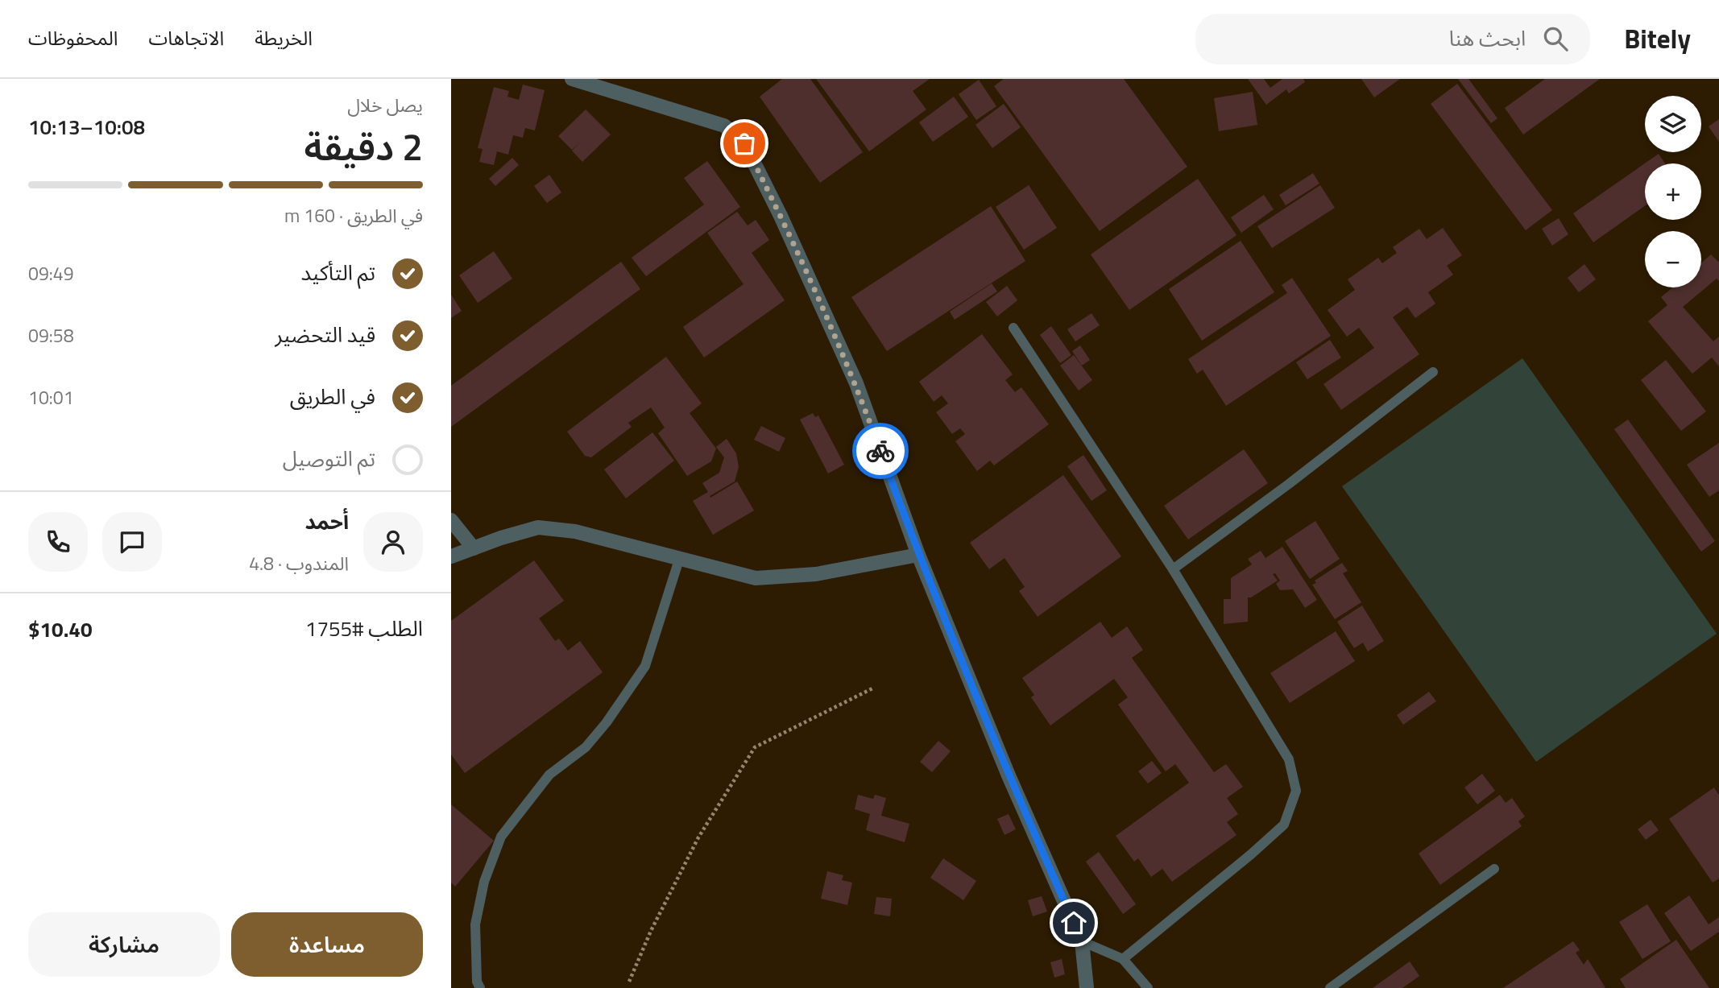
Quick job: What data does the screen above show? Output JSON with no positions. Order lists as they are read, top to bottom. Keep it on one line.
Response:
{"page":{"header":"Bitely","search":"ابحث هنا","nav":["الخريطة","الاتجاهات","المحفوظات"],"heading":["2 دقيقة","يصل خلال","10:08–10:13"],"panel":["أحمد","المندوب · 4.8","الطلب #1755","$10.40"],"map_buttons":["+","−"],"bar":"في الطريق · 160 m","list":[["تم التأكيد","09:49"],["قيد التحضير","09:58"],["في الطريق","10:01"],"تم التوصيل"],"buttons":["مساعدة","مشاركة"]}}
